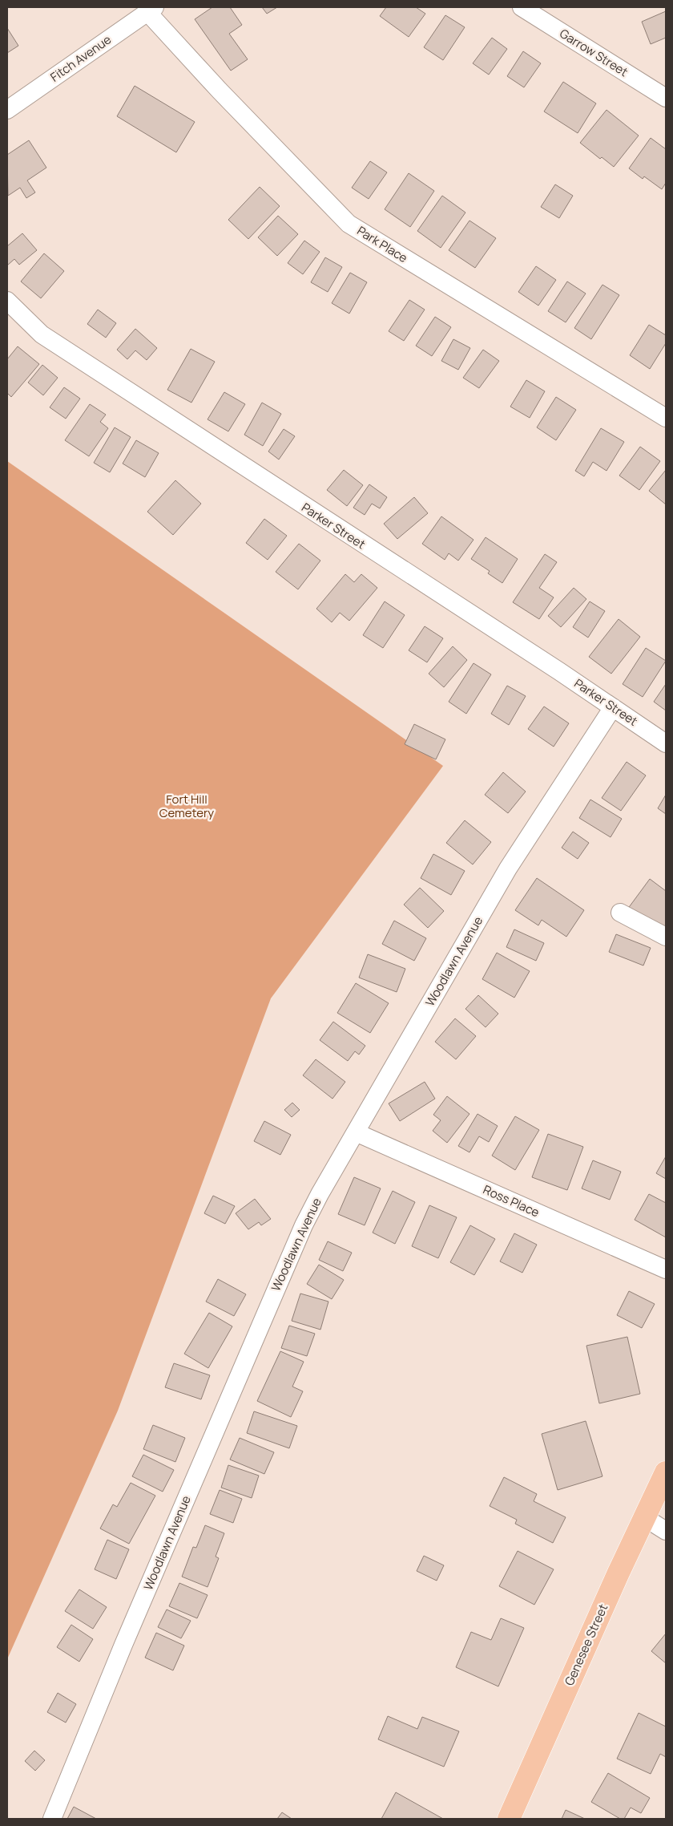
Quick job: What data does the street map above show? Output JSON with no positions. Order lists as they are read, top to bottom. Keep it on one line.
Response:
{"streets":{"main road":["Genesee Street"],"street":["Garrow Street","Fitch Avenue","Park Place","Parker Street","Woodlawn Avenue","Ross Place"]},"crossings":[["Fitch Avenue","Park Place"],["Parker Street","Woodlawn Avenue"],["Woodlawn Avenue","Ross Place"]],"parks":["Fort Hill Cemetery"]}
